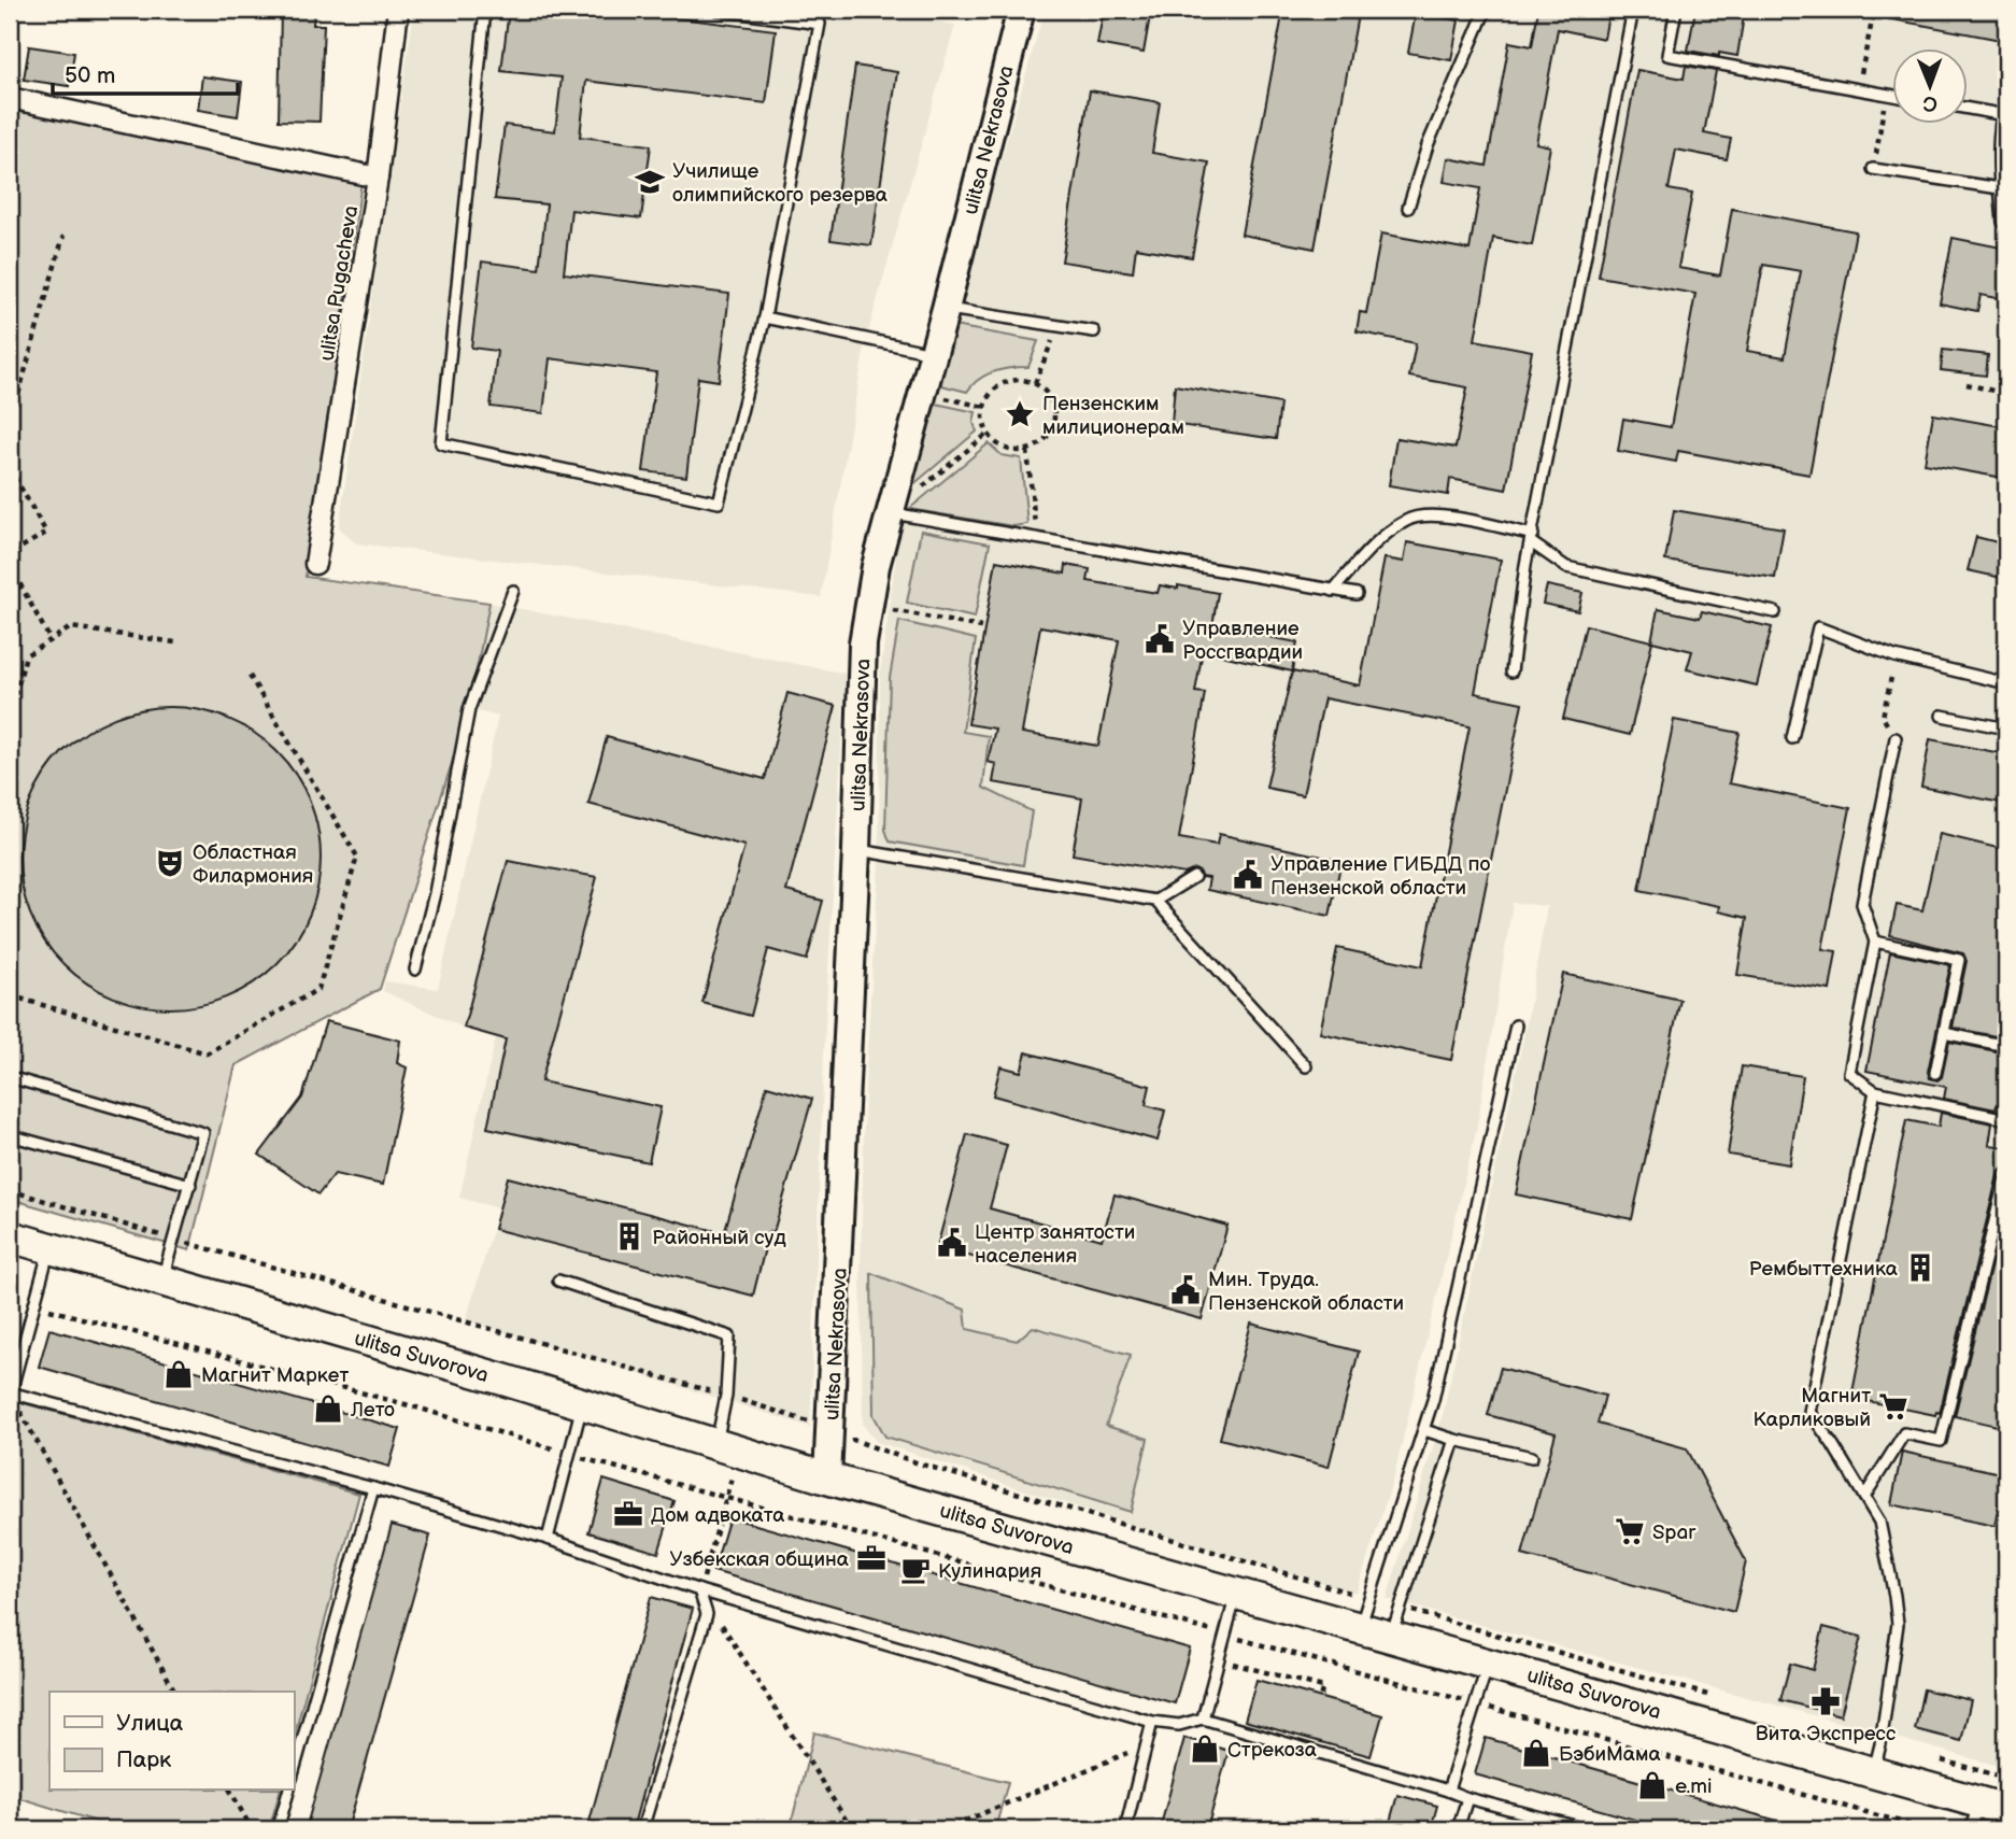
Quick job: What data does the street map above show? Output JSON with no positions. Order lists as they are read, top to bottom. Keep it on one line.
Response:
{"streets":{"main road":["ulitsa Nekrasova","ulitsa Suvorova"],"street":["ulitsa Pugacheva"]},"crossings":[["ulitsa Nekrasova","ulitsa Suvorova"]],"places":{"school or university":["Училище олимпийского резерва"],"place":["Пензенским милиционерам"],"public building":["Управление Россгвардии","Управление ГИБДД по Пензенской области","Центр занятости населения","Мин. Труда. Пензенской области"],"theatre":["Областная Филармония"],"building":["Районный суд","Рембыттехника"],"shop":["Магнит Маркет","Лето","Стрекоза","БэбиМама","e.mi"],"supermarket":["Магнит Карликовый","Spar"],"office":["Дом адвоката","Узбекская община"],"cafe":["Кулинария"],"pharmacy":["Вита Экспресс"]},"legend":["Улица","Парк"],"scale_bar":"50 m","north":"bottom"}
